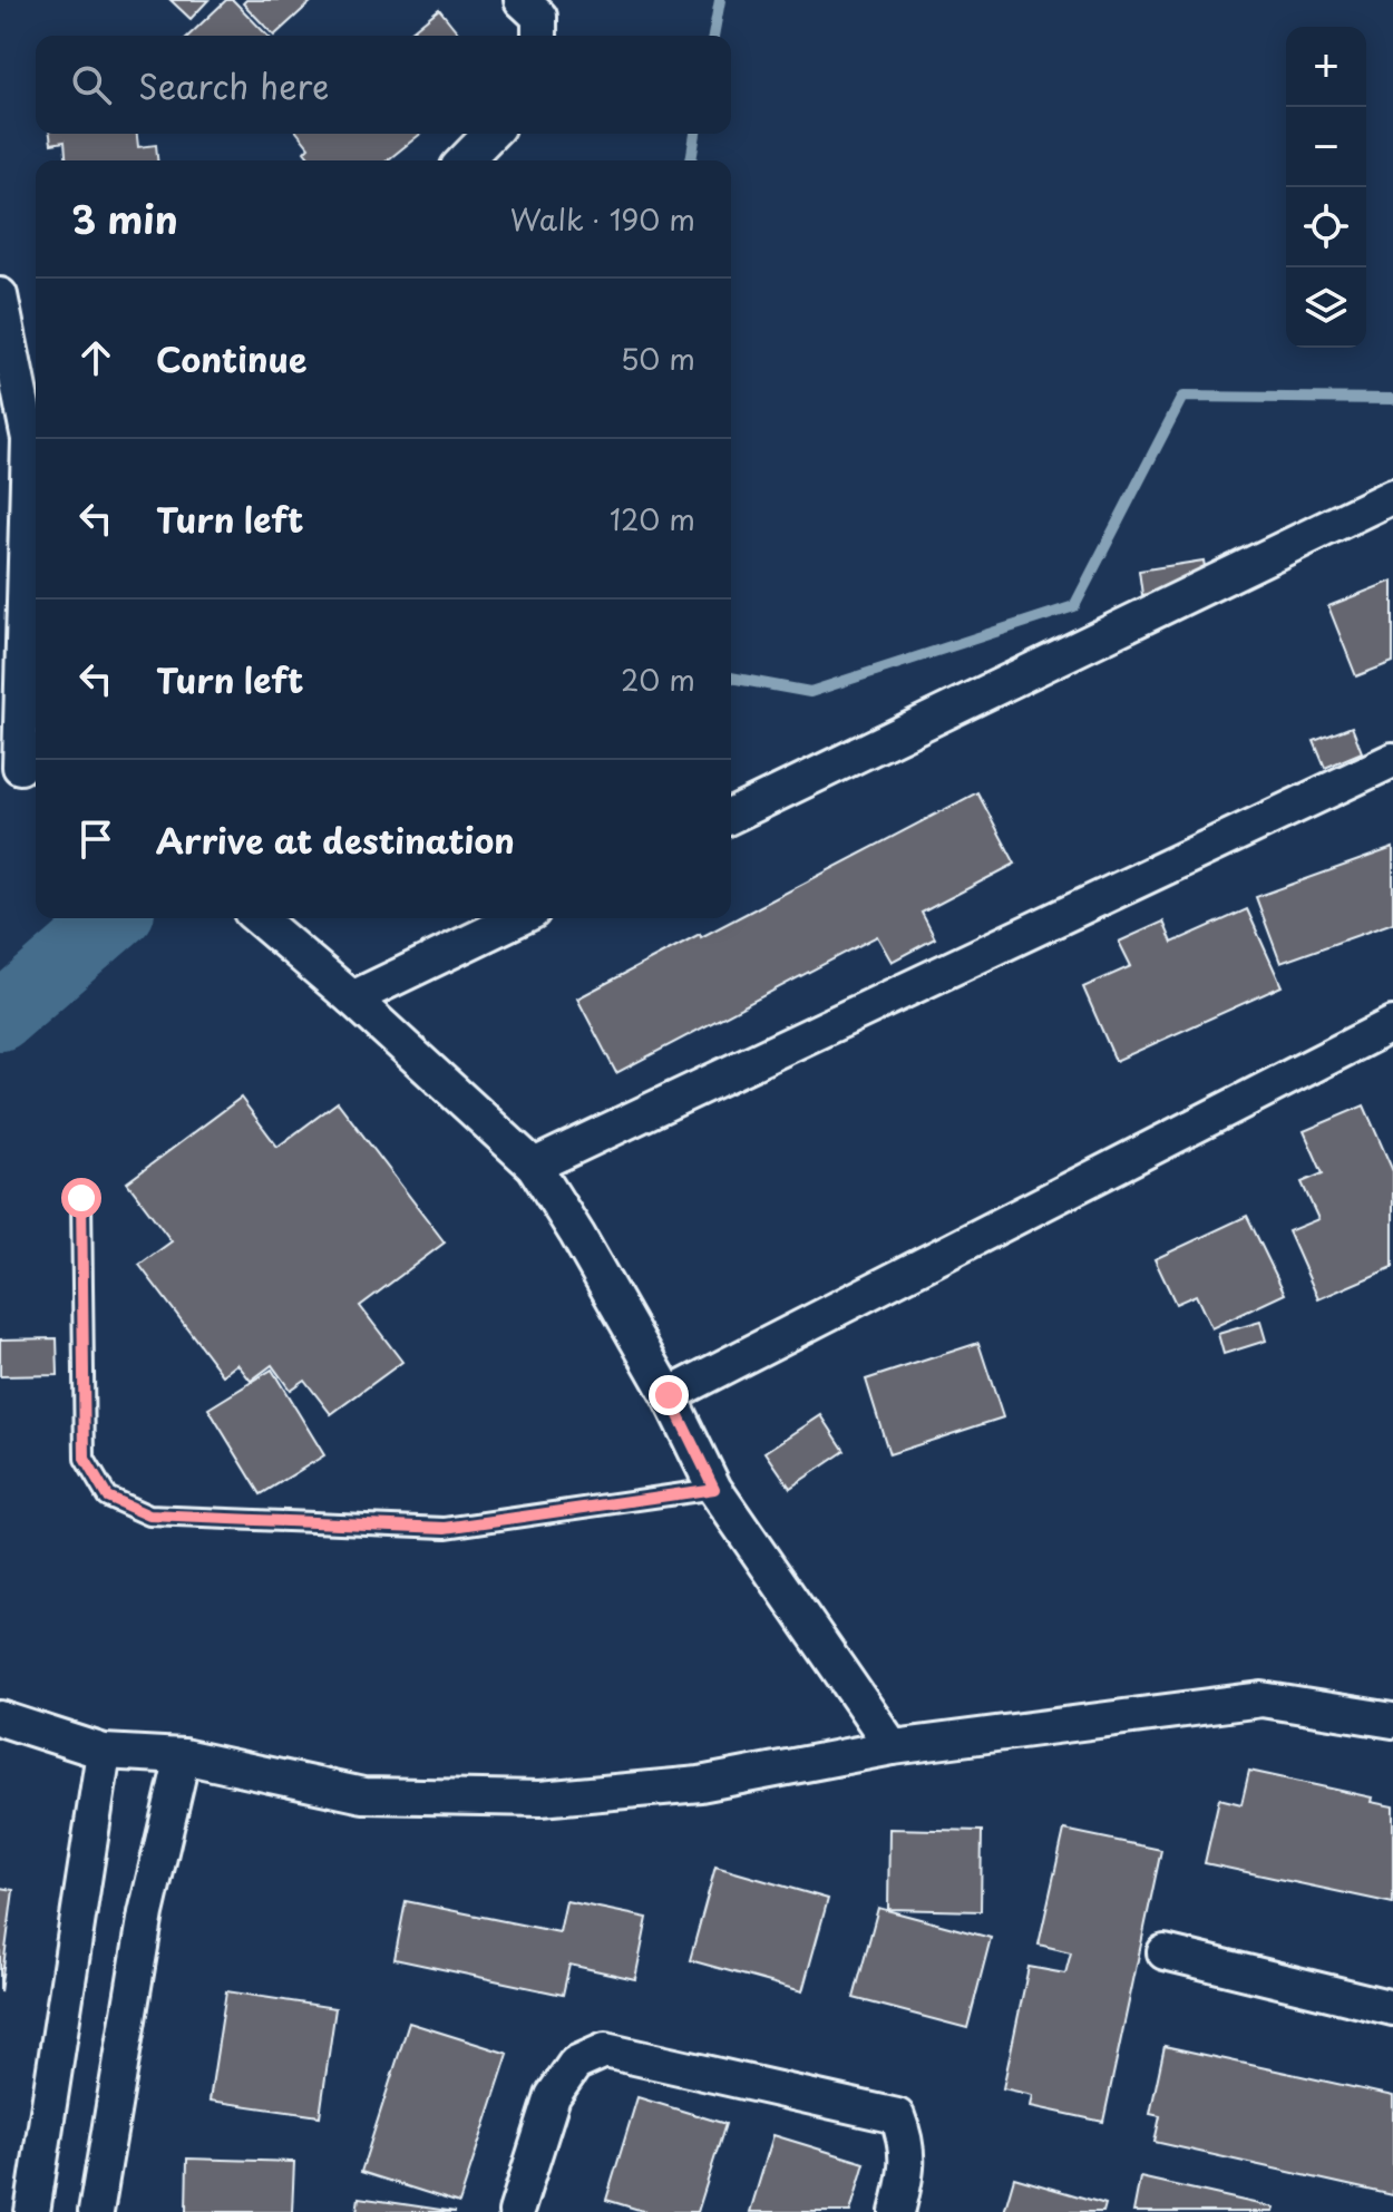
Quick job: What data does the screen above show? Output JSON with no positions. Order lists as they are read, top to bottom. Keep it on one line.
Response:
{"page":{"map_buttons":["+","−"],"search":"Search here","heading":["3 min","Walk · 190 m"],"list":[["Continue","50 m"],["Turn left","120 m"],["Turn left","20 m"],"Arrive at destination"]}}
